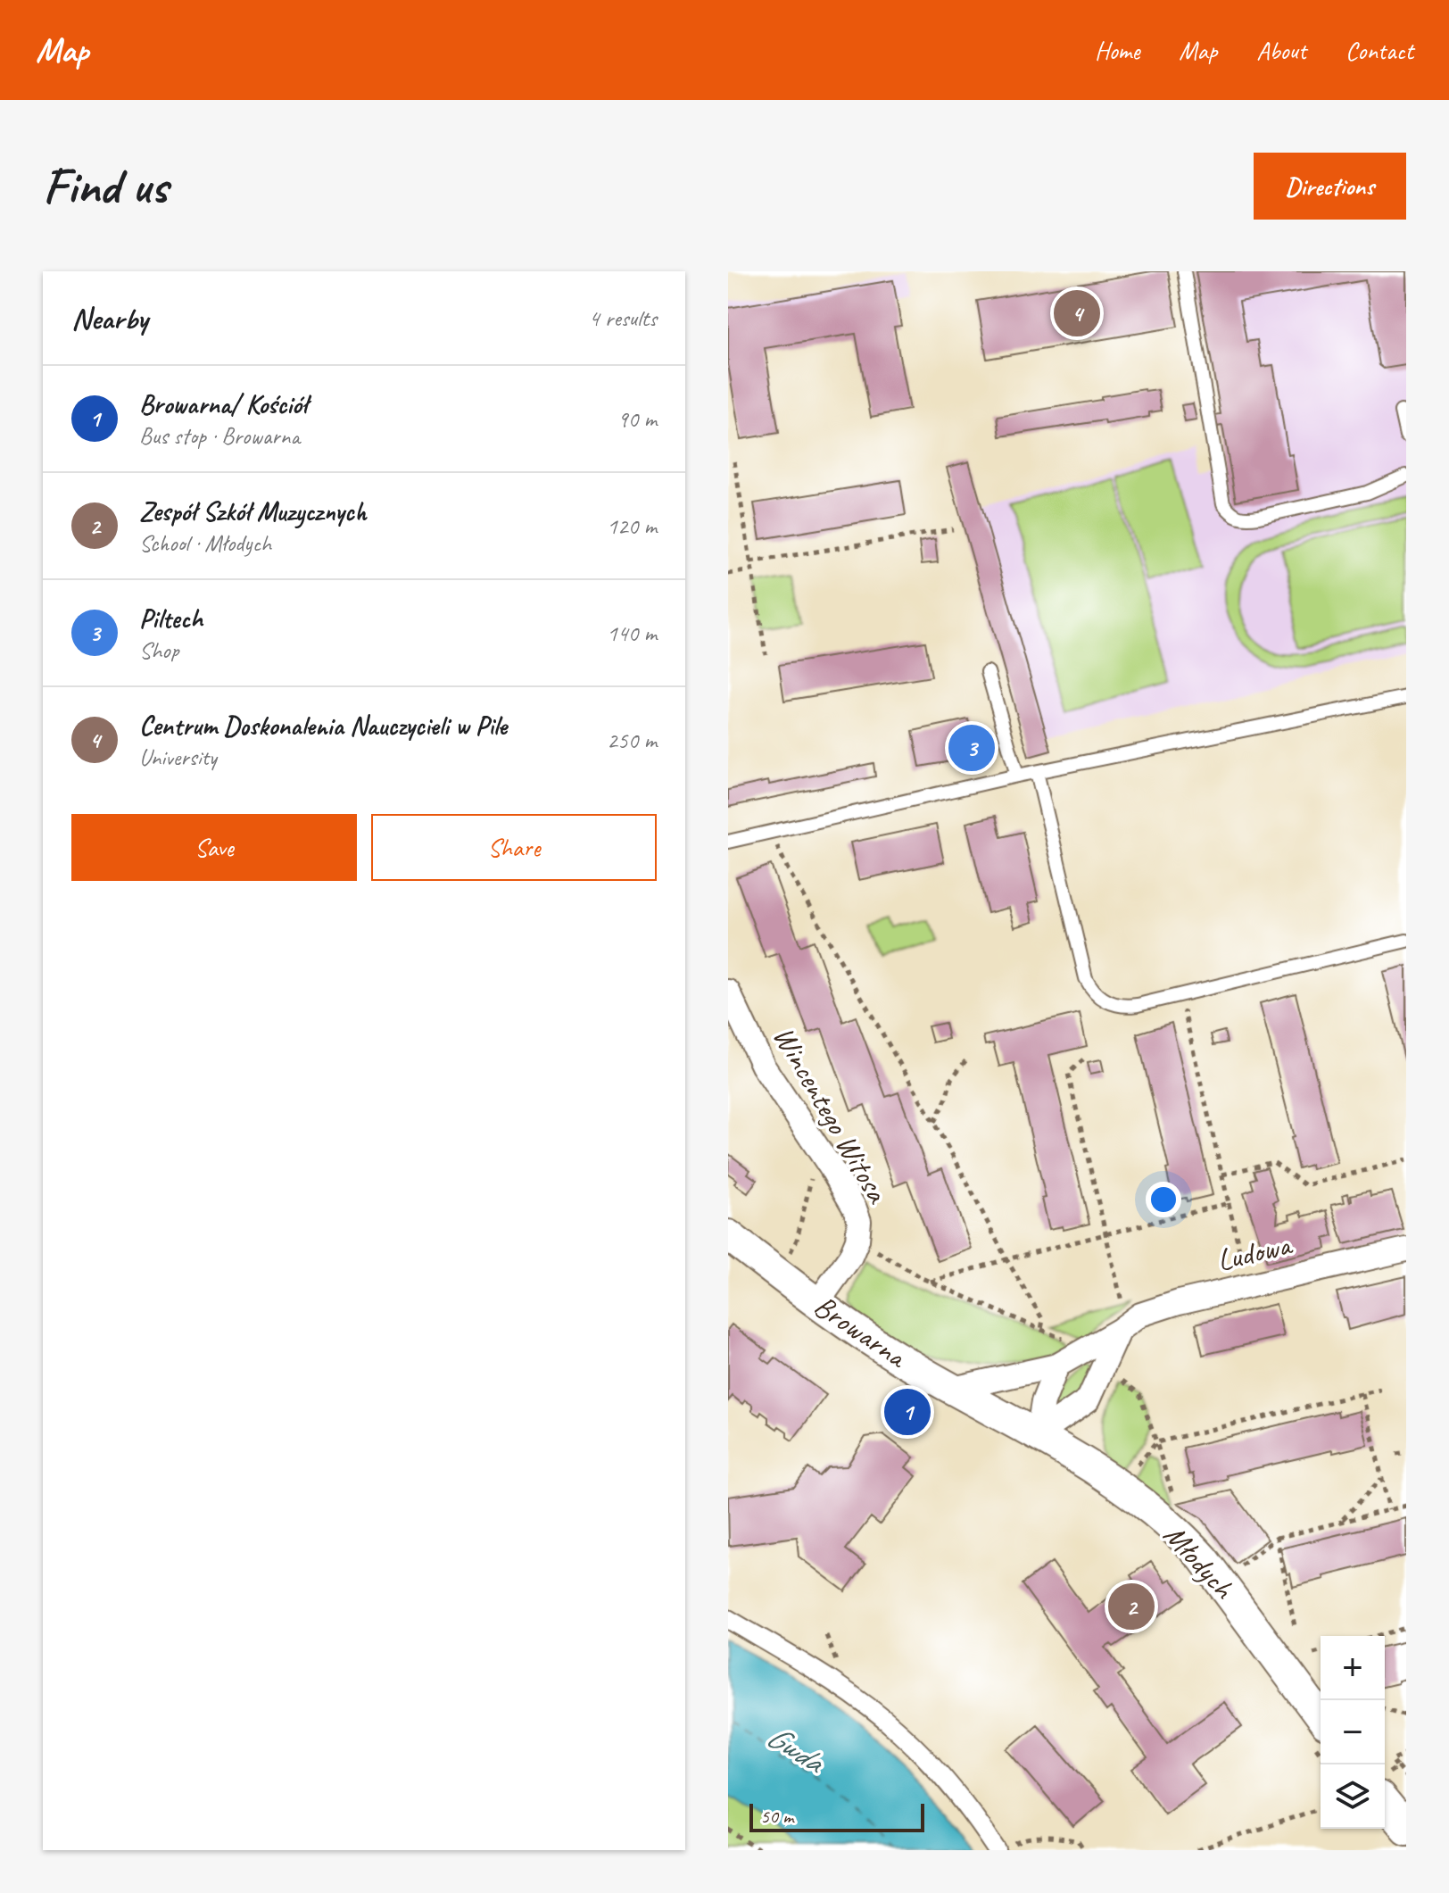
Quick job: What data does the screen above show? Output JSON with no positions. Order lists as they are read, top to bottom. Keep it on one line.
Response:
{"streets":{"street":["Wincentego Witosa","Ludowa","Browarna","Młodych"]},"crossings":[["Wincentego Witosa","Browarna"],["Ludowa","Browarna"],["Browarna","Młodych"]],"water":["Gwda"],"scale_bar":"50 m","page":{"header":"Map","nav":["Home","Map","About","Contact"],"buttons":["Directions",["Save","Share"]],"title":"Find us","heading":["Nearby","4 results"],"pins":["4","3","1","2"],"list":[{"mark":"1","name":"Browarna/ Kościół","note":"Bus stop · Browarna","value":"90 m"},{"mark":"2","name":"Zespół Szkół Muzycznych","note":"School · Młodych","value":"120 m"},{"mark":"3","name":"Piltech","note":"Shop","value":"140 m"},{"mark":"4","name":"Centrum Doskonalenia Nauczycieli w Pile","note":"University","value":"250 m"}],"map_buttons":["+","−"],"scale":"50 m"}}
